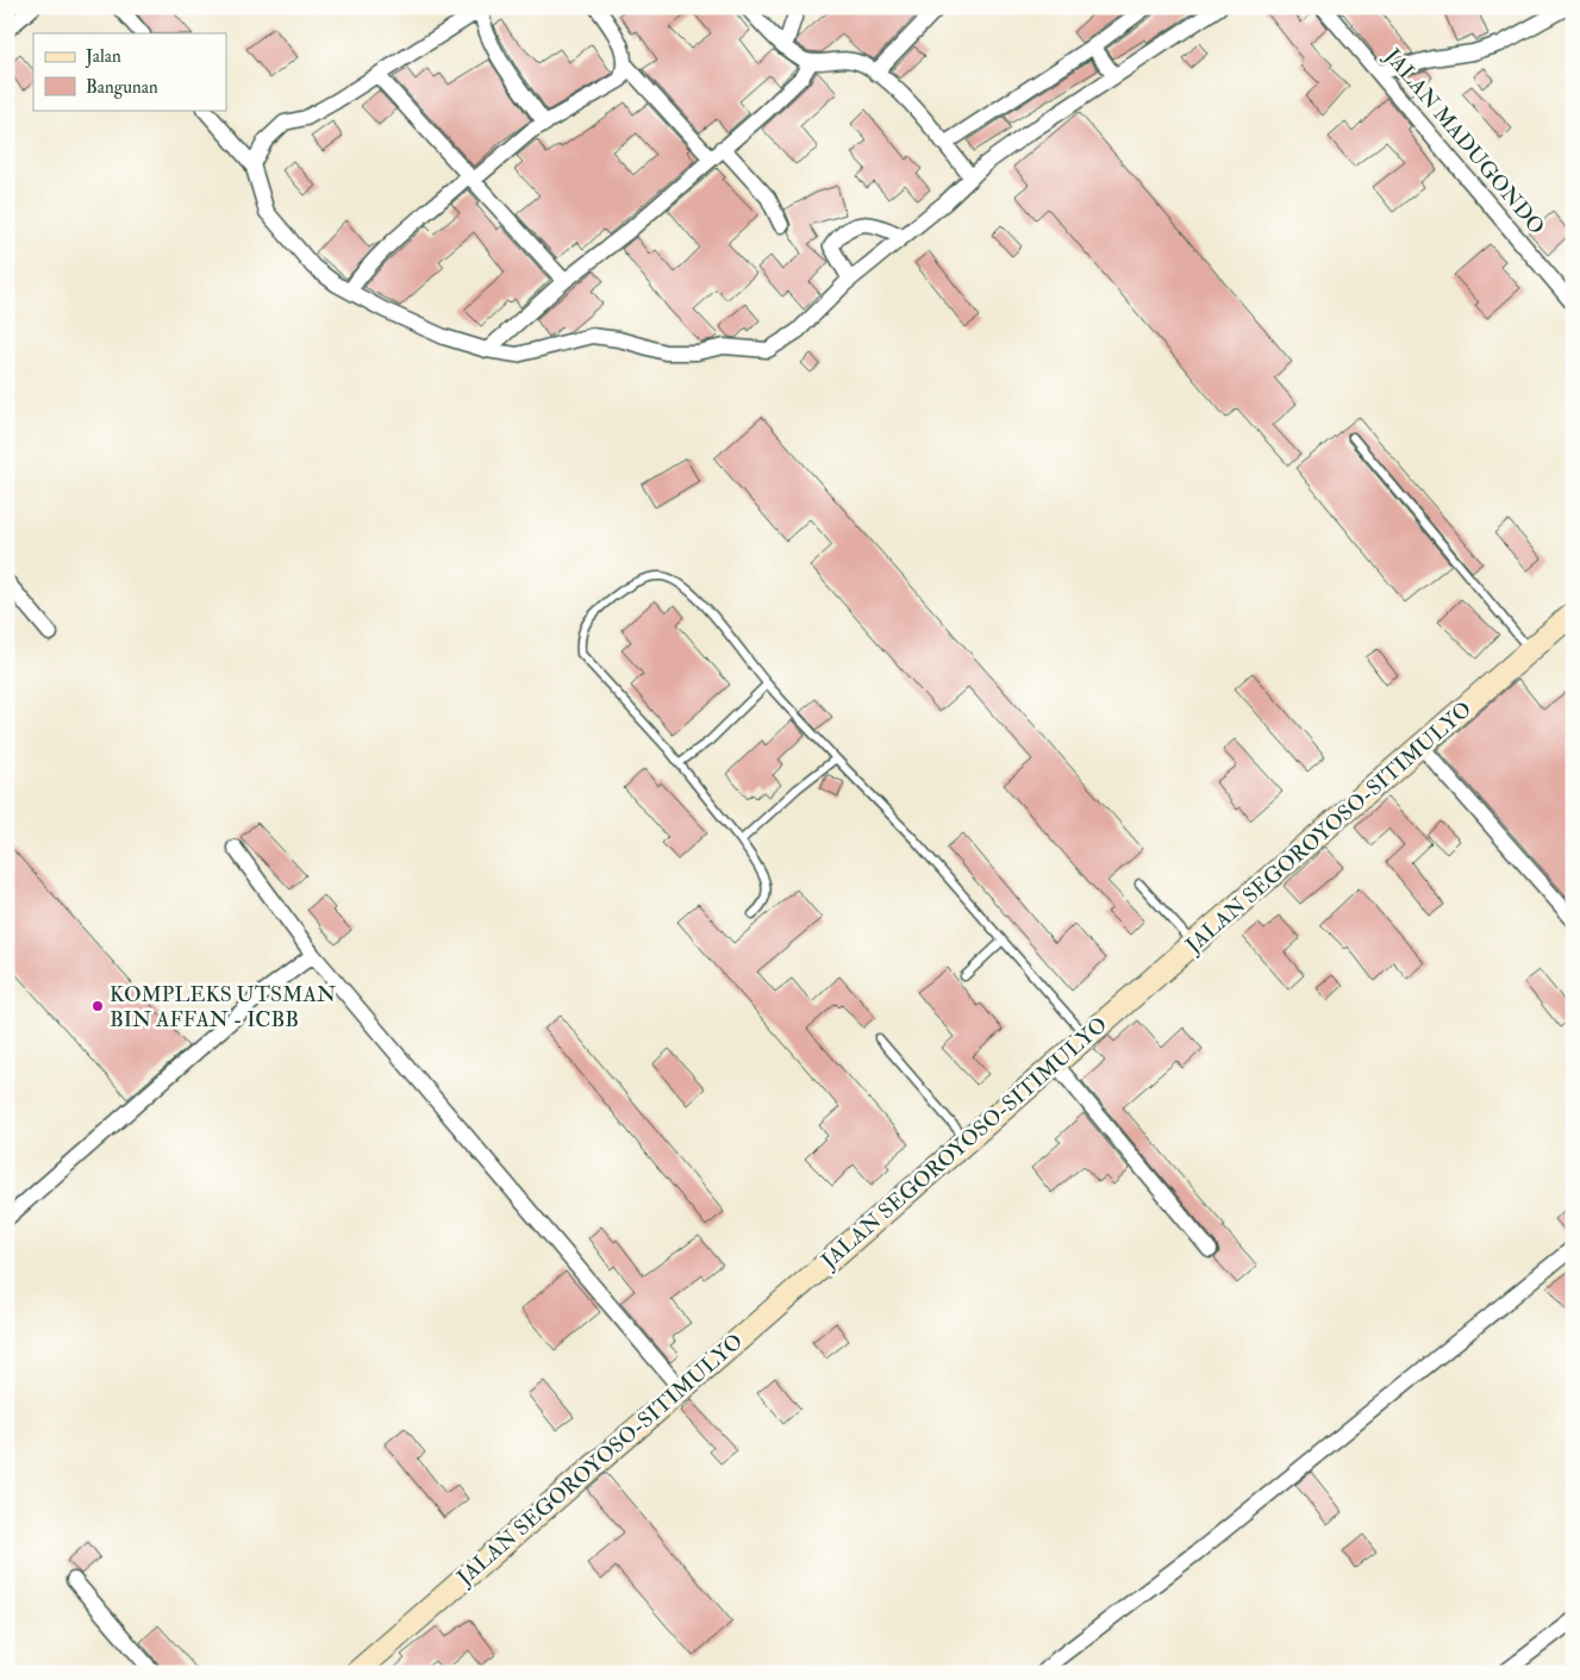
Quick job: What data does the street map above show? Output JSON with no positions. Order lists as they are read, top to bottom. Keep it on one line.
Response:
{"streets":{"main road":["JALAN SEGOROYOSO-SITIMULYO"],"street":["JALAN MADUGONDO"]},"places":["KOMPLEKS UTSMAN BIN AFFAN - ICBB"],"legend":["Jalan","Bangunan"]}
